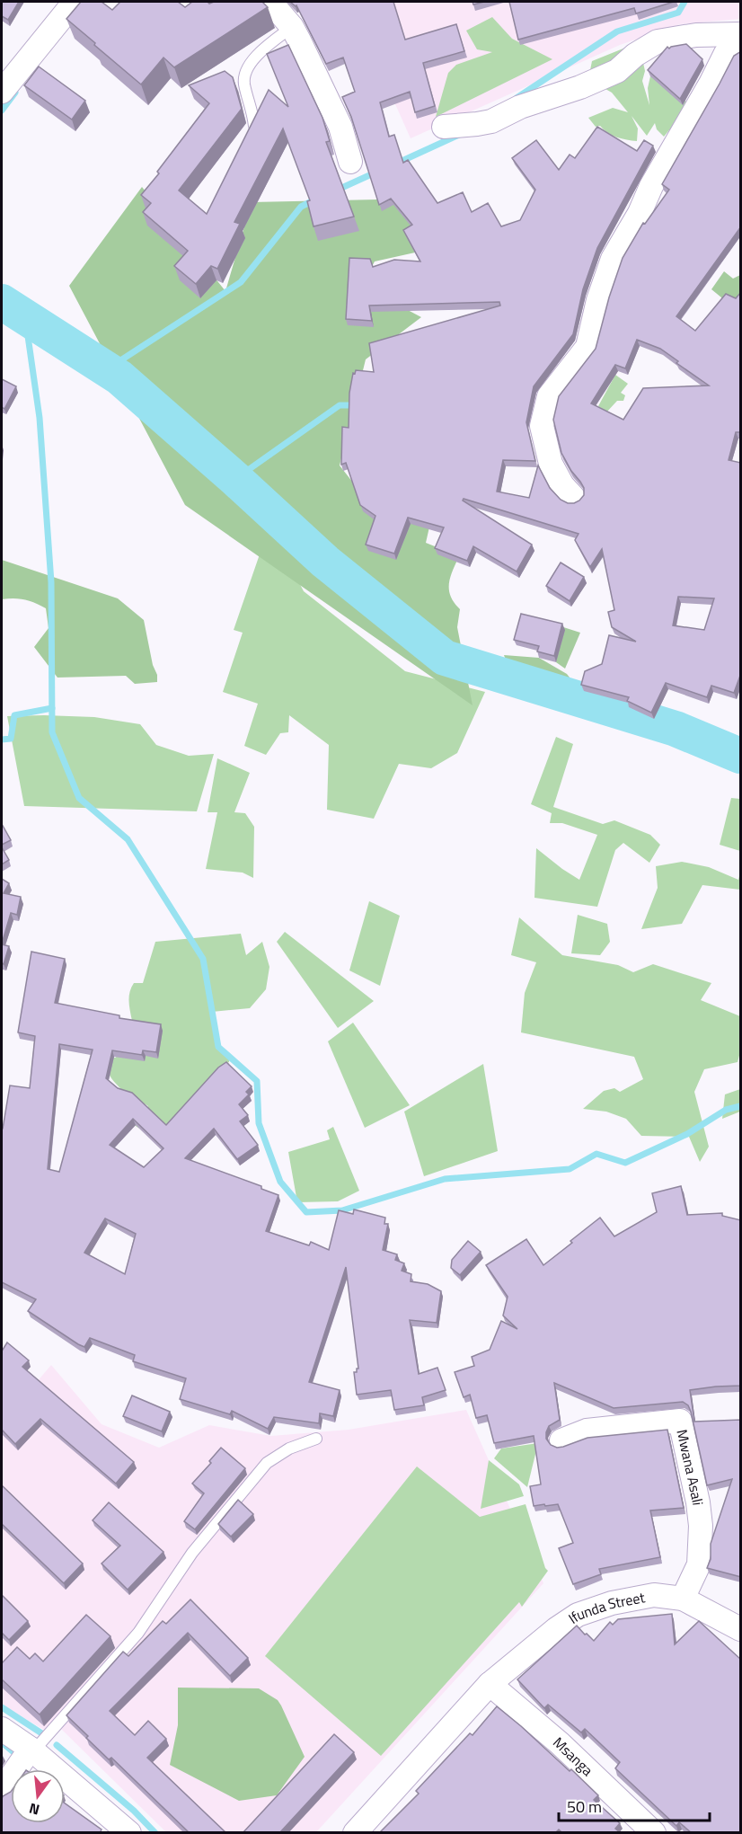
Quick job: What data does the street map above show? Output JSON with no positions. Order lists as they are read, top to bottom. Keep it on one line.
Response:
{"streets":{"street":["Mwana Asali","Ifunda Street","Msanga"]},"crossings":[["Mwana Asali","Ifunda Street"],["Ifunda Street","Msanga"]],"scale_bar":"50 m","north":"bottom"}
